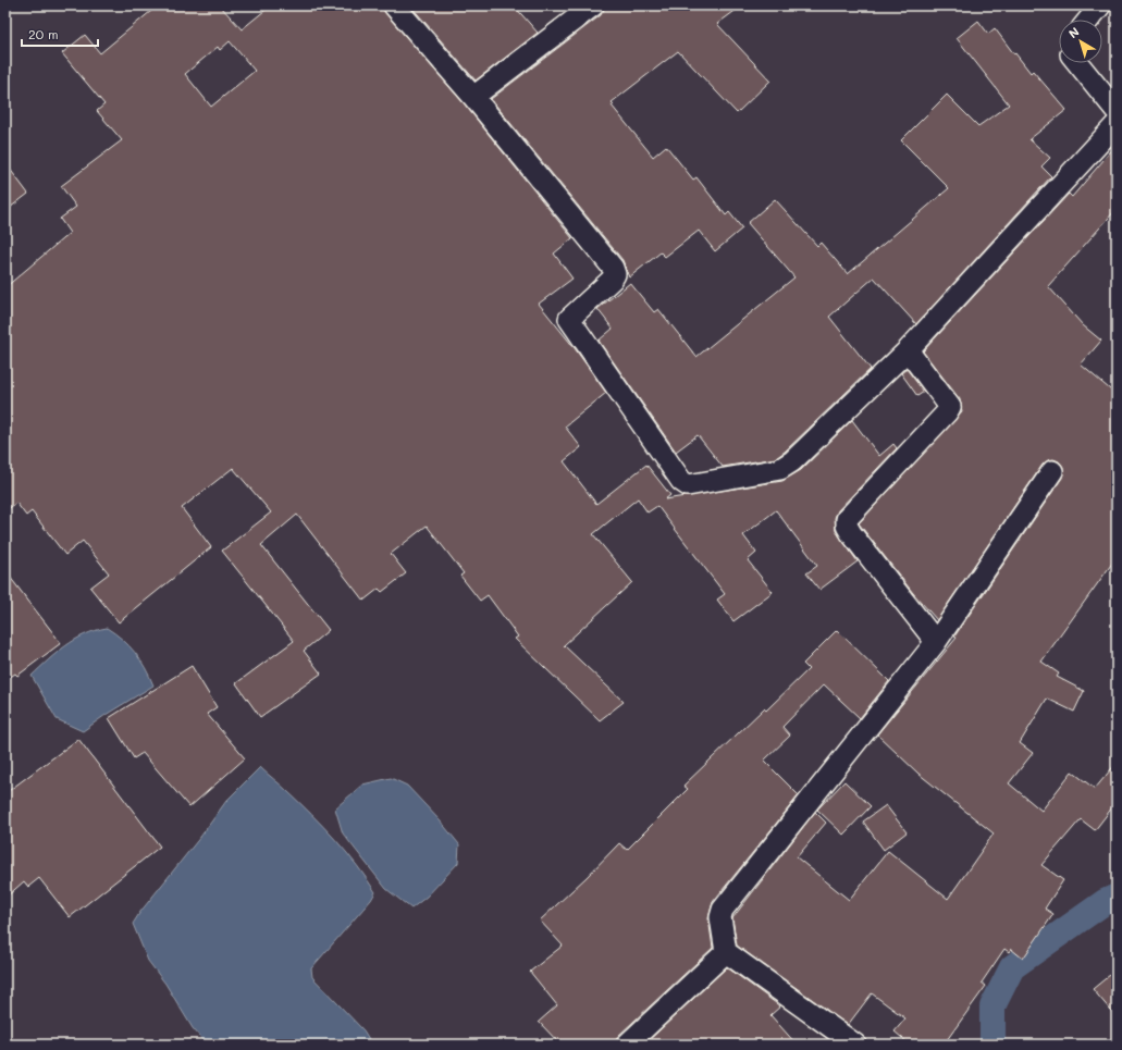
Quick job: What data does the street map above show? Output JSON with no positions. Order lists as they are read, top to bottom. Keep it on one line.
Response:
{"scale_bar":"20 m","north":"top left"}
